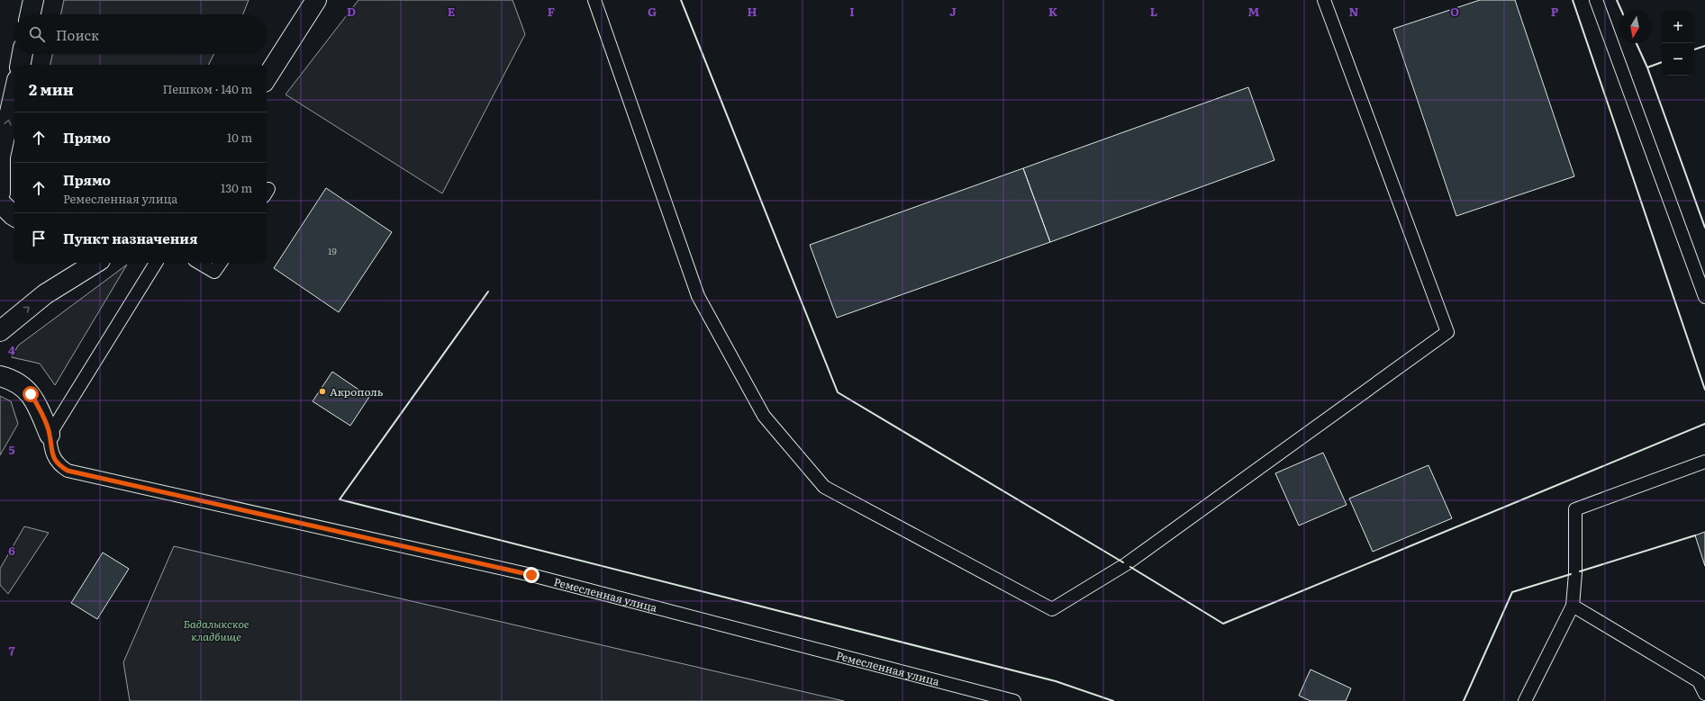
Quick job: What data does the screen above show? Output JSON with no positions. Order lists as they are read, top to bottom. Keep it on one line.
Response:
{"streets":{"lane":["Ремесленная улица"]},"parks":["Бадалыкское кладбище"],"places":["Акрополь"],"house_numbers":["19"],"north":"bottom","page":{"map_buttons":["+","−"],"search":"Поиск","heading":["2 мин","Пешком · 140 m"],"list":[["Прямо","10 m"],["Прямо","Ремесленная улица","130 m"],"Пункт назначения"]},"grid":{"columns":["D","E","F","G","H","I","J","K","L","M","N","O","P"],"rows":["4","5","6","7"]}}
